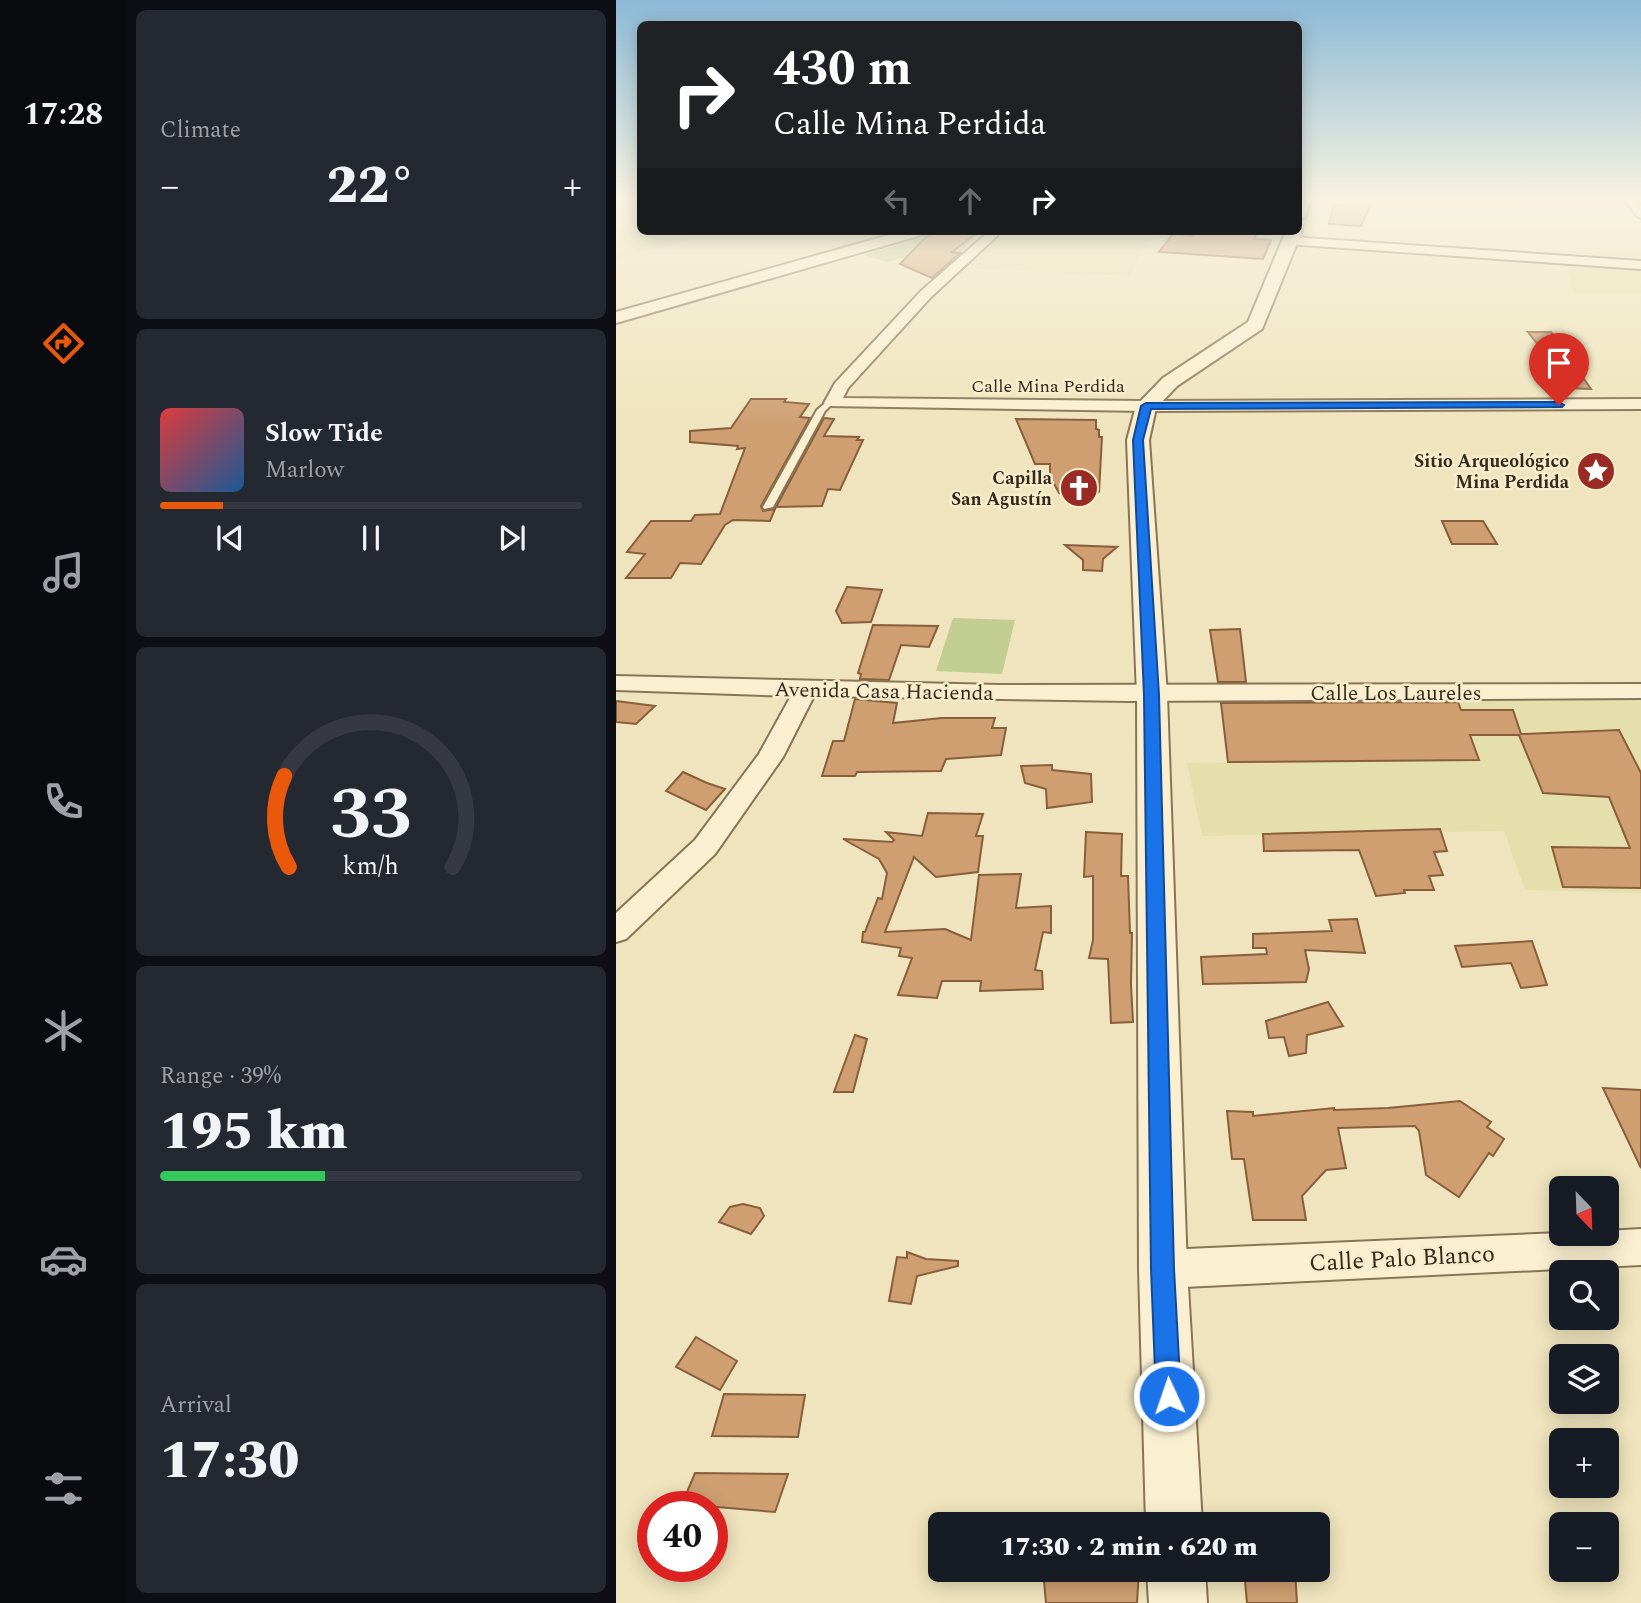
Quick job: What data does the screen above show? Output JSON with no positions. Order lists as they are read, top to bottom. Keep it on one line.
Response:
{"streets":{"street":["Calle Mina Perdida","Avenida Casa Hacienda","Calle Los Laureles","Calle Palo Blanco"]},"crossings":[["Avenida Casa Hacienda","Calle Los Laureles"]],"places":{"place":["Sitio Arqueológico Mina Perdida"],"church":["Capilla San Agustín"]},"north":"bottom right","page":{"tabs":"17:28","tile":["Climate",["Range · 39%","195 km"],["Arrival","17:30"]],"turn":["430 m","Calle Mina Perdida"],"heat":["−","22°","+"],"song":["Slow Tide","Marlow"],"map_buttons":["+","−"],"limit":"40","trip":"17:30 · 2 min · 620 m","gauge":["33","km/h"]}}
